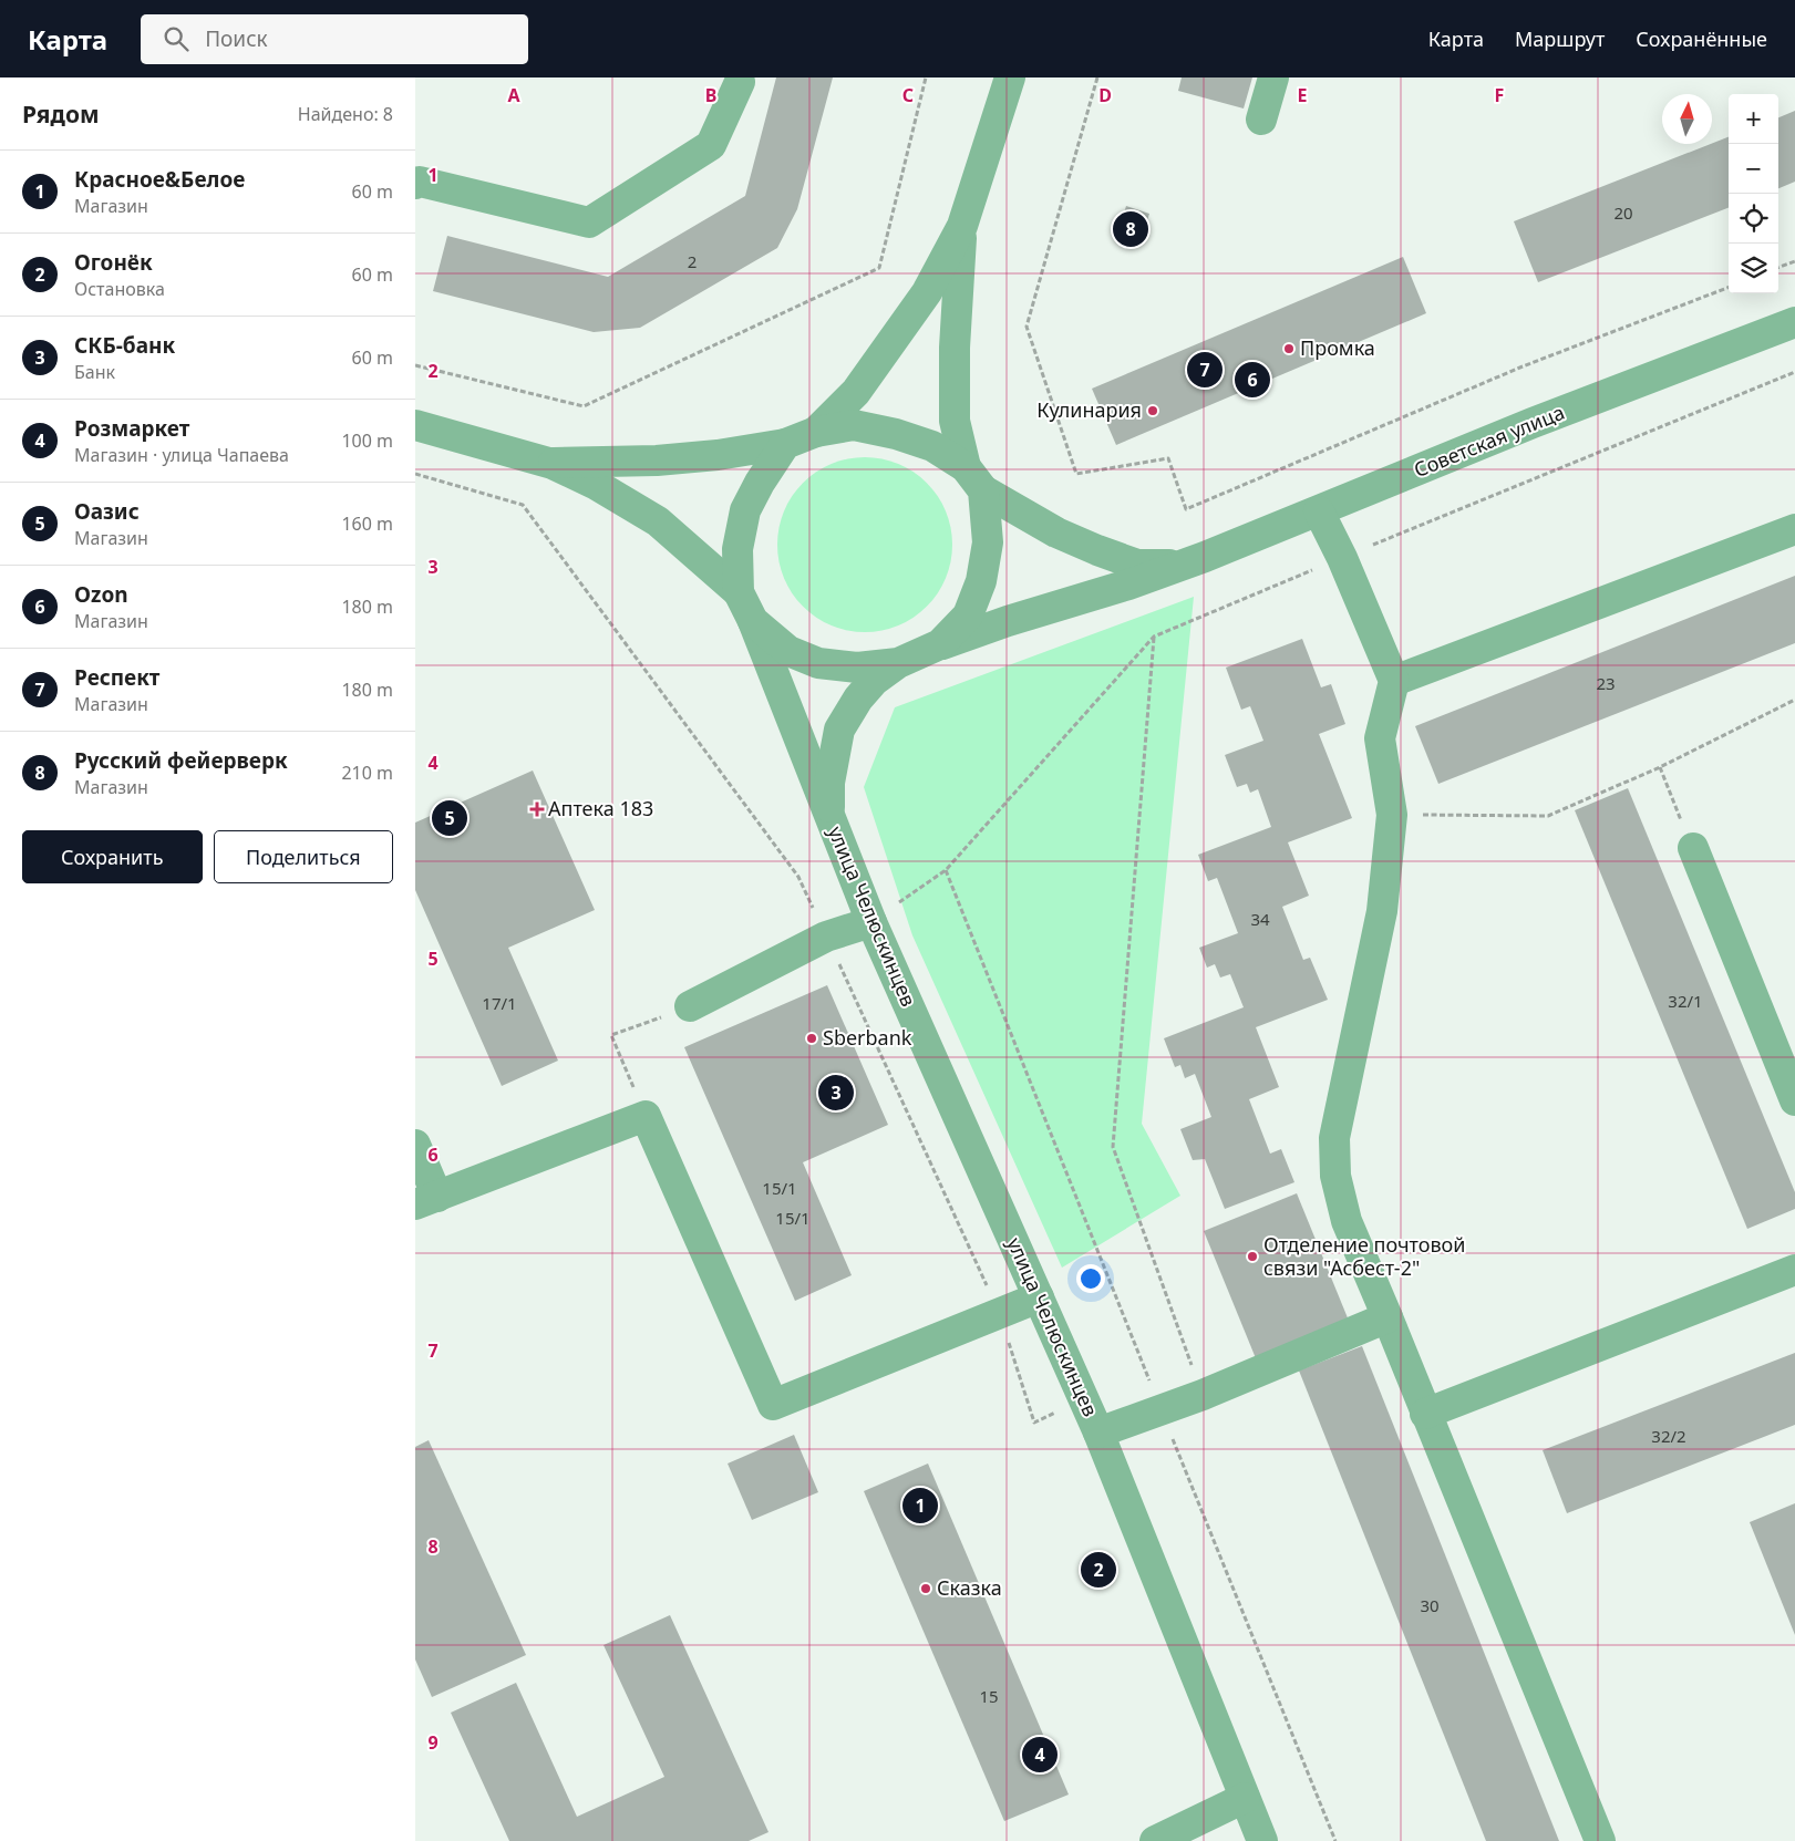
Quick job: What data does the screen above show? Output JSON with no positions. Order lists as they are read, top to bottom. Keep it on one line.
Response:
{"streets":{"street":["Советская улица","улица Челюскинцев"]},"places":{"other":["Промка","Кулинария","Sberbank","Отделение почтовой связи \"Асбест-2\"","Сказка"],"health":["Аптека 183"]},"house_numbers":["20","2","23","34","32/1","17/1","15/1","15/1","32/2","30","15"],"north":"top","page":{"header":"Карта","search":"Поиск","nav":["Карта","Маршрут","Сохранённые"],"heading":["Рядом","Найдено: 8"],"map_buttons":["+","−"],"list":[{"mark":"1","name":"Красное&Белое","note":"Магазин","value":"60 m"},{"mark":"2","name":"Огонёк","note":"Остановка","value":"60 m"},{"mark":"3","name":"СКБ-банк","note":"Банк","value":"60 m"},{"mark":"4","name":"Розмаркет","note":"Магазин · улица Чапаева","value":"100 m"},{"mark":"5","name":"Оазис","note":"Магазин","value":"160 m"},{"mark":"6","name":"Ozon","note":"Магазин","value":"180 m"},{"mark":"7","name":"Респект","note":"Магазин","value":"180 m"},{"mark":"8","name":"Русский фейерверк","note":"Магазин","value":"210 m"}],"pins":["8","7","6","5","3","1","2","4"],"buttons":["Сохранить","Поделиться"]},"grid":{"columns":["A","B","C","D","E","F"],"rows":["1","2","3","4","5","6","7","8","9"]}}
